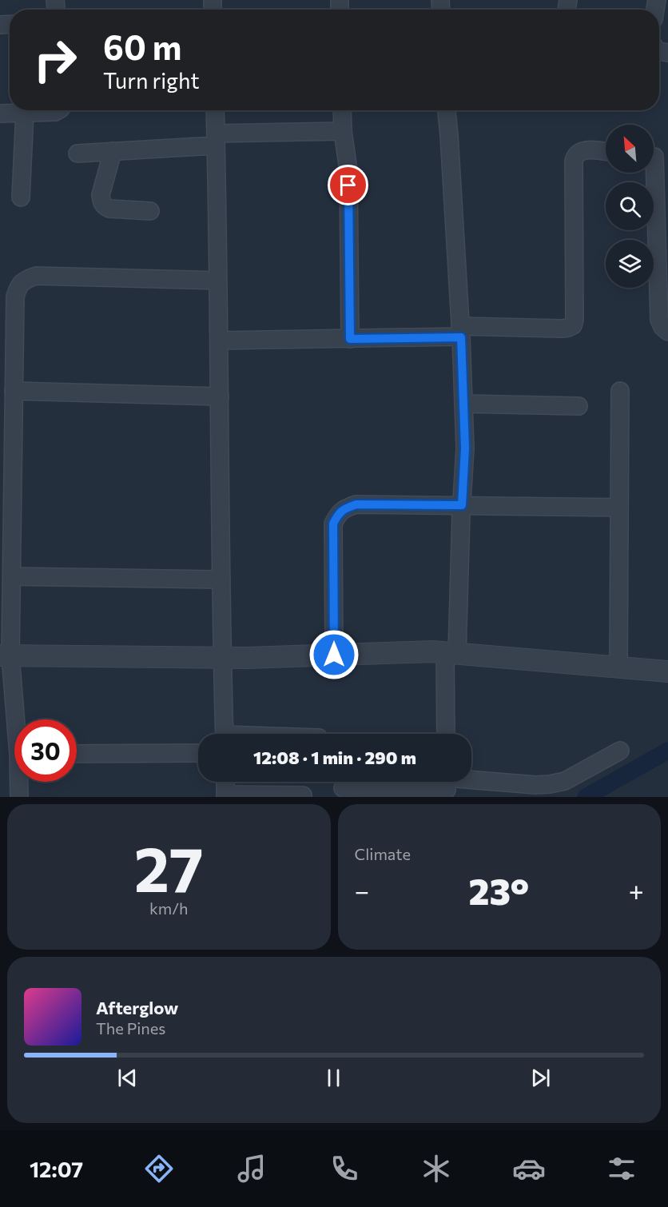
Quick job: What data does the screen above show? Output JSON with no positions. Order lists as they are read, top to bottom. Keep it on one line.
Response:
{"north":"top left","page":{"turn":["60 m","Turn right"],"limit":"30","trip":"12:08 · 1 min · 290 m","tile":[["27","km/h"],"Climate"],"heat":["−","23°","+"],"song":["Afterglow","The Pines"],"tabs":"12:07"}}
